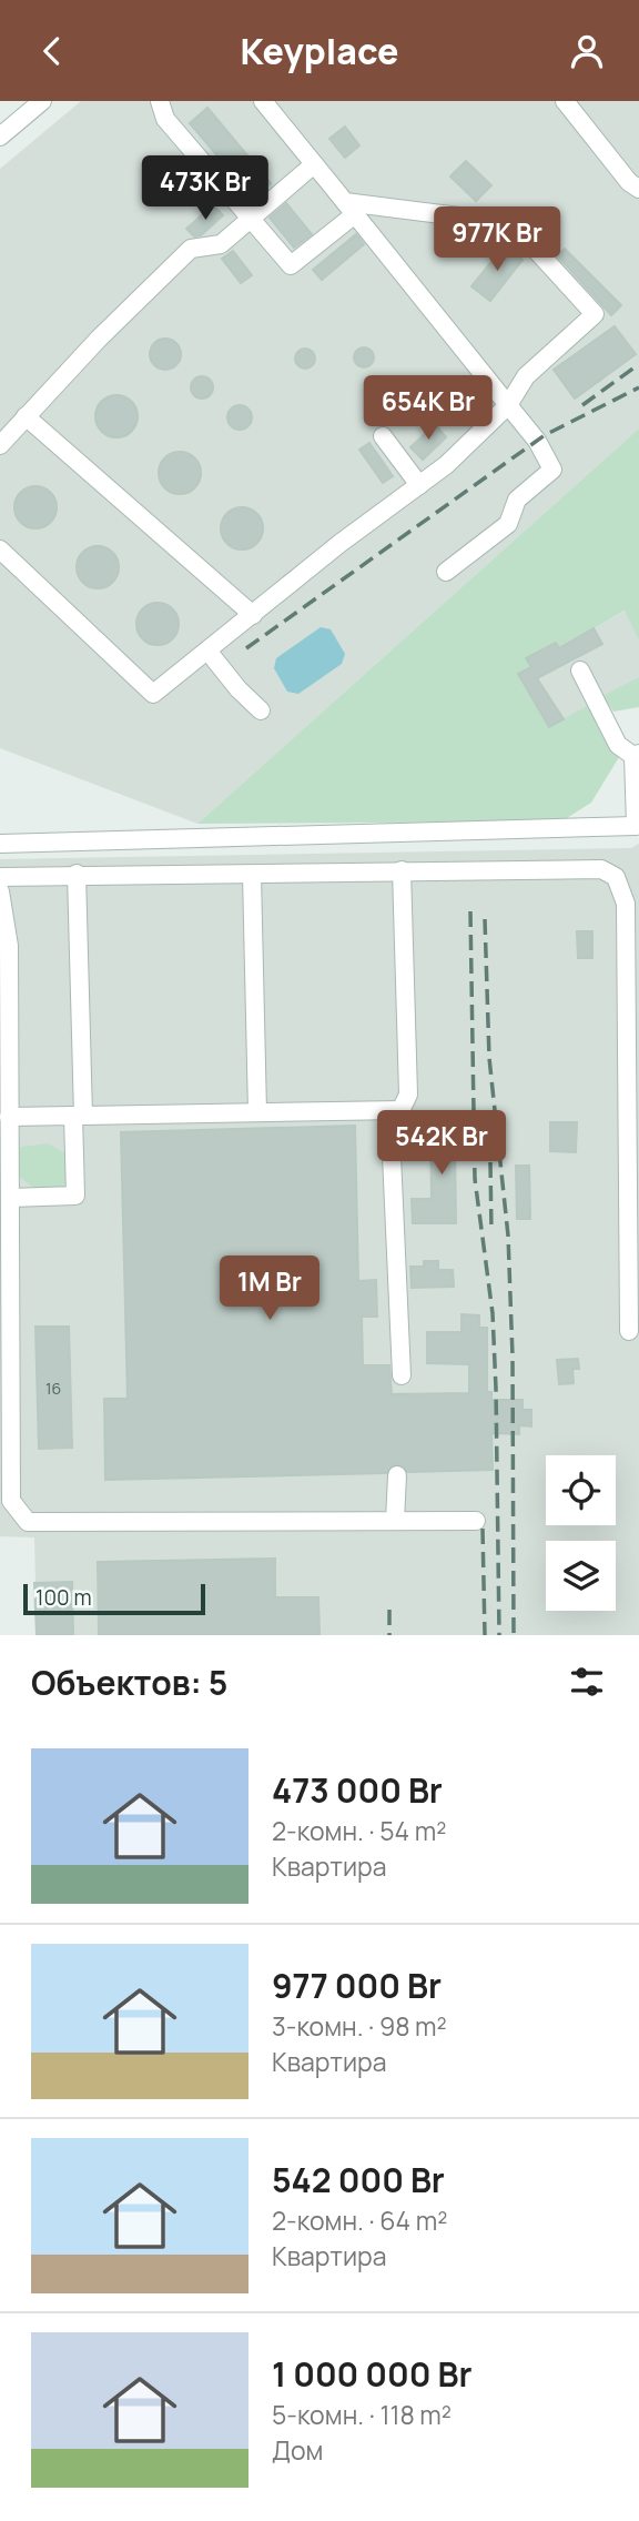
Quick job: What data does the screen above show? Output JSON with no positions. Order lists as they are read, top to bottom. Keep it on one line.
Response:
{"house_numbers":["16"],"scale_bar":"100 m","page":{"header":"Keyplace","price":["473K Br","977K Br","654K Br","542K Br","1M Br"],"scale":"100 m","heading":"Объектов: 5","list":[{"name":"473 000 Br","note":"2-комн. · 54 m² · Квартира"},{"name":"977 000 Br","note":"3-комн. · 98 m² · Квартира"},{"name":"542 000 Br","note":"2-комн. · 64 m² · Квартира"},{"name":"1 000 000 Br","note":"5-комн. · 118 m² · Дом"}]}}
